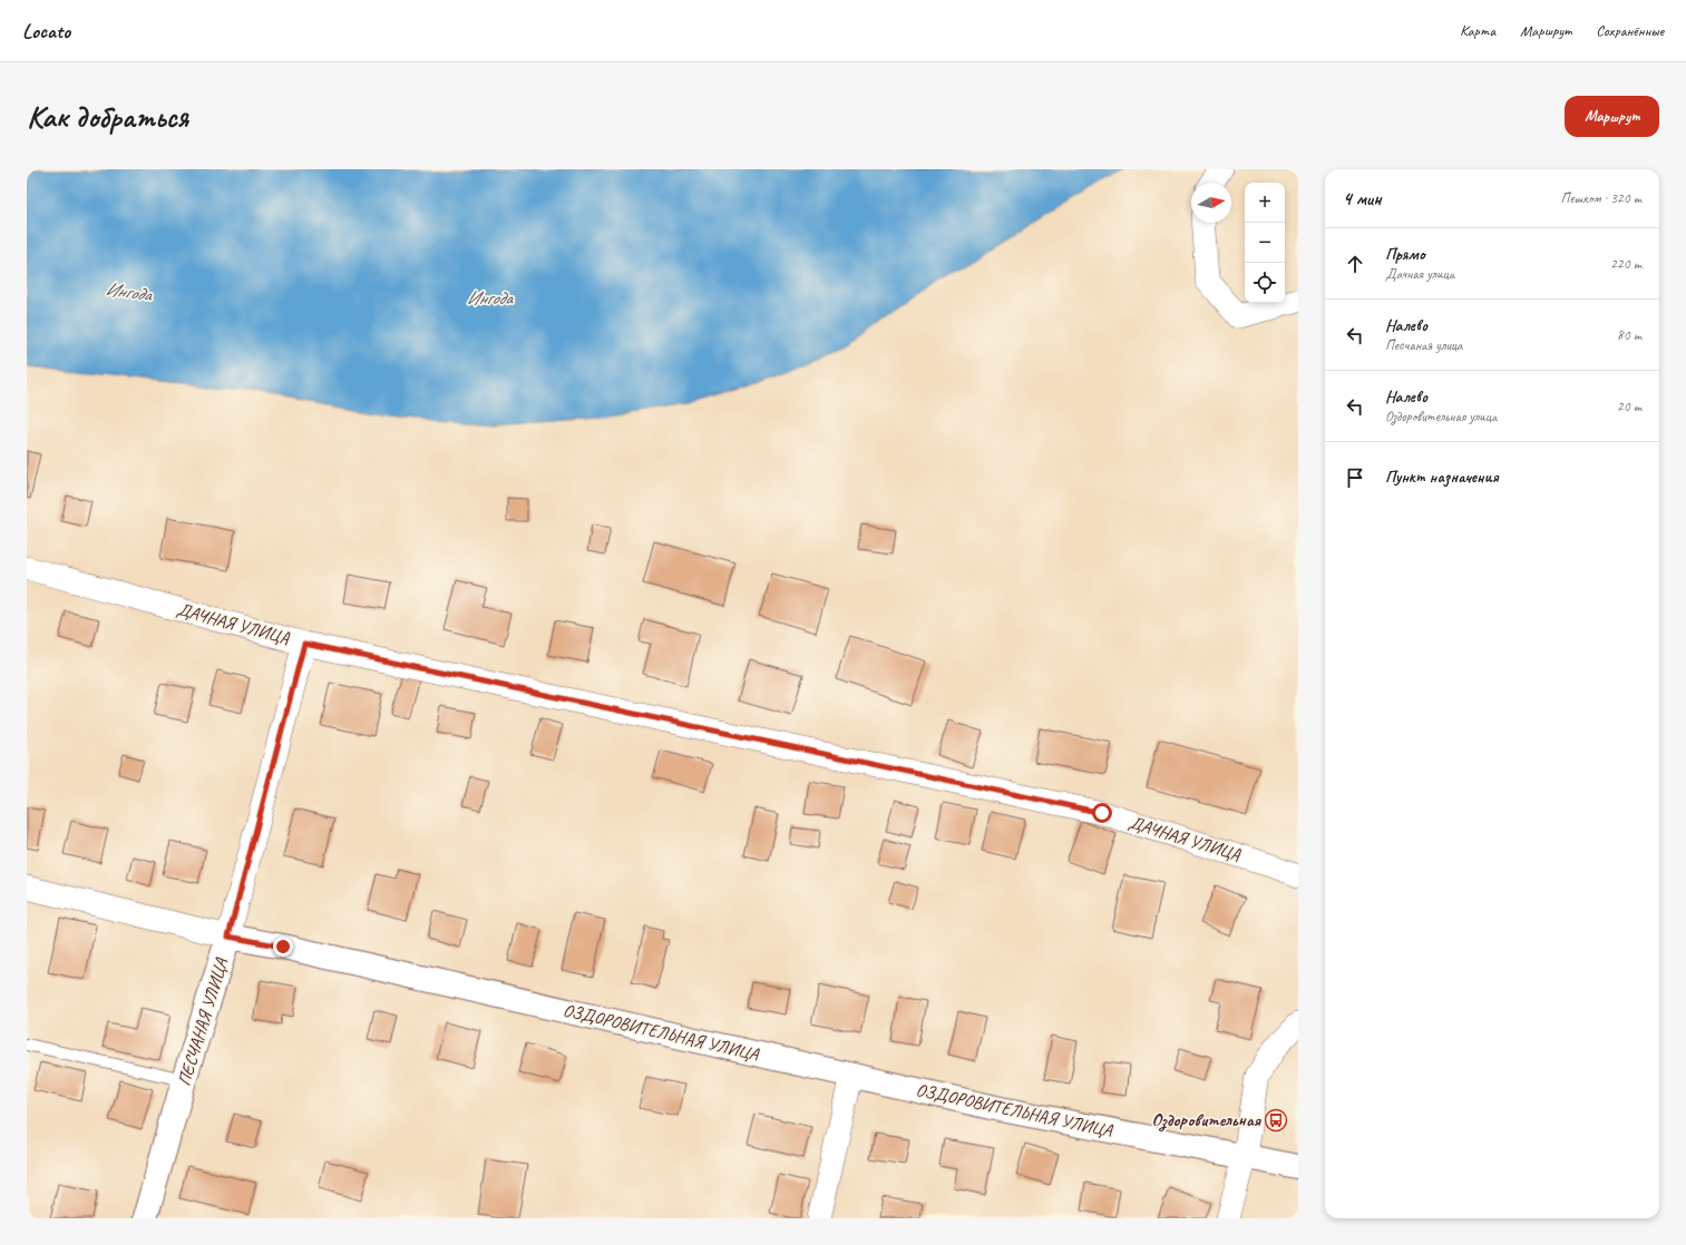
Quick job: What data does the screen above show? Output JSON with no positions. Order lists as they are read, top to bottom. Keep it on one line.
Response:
{"streets":{"street":["ДАЧНАЯ УЛИЦА","ПЕСЧАНАЯ УЛИЦА","ОЗДОРОВИТЕЛЬНАЯ УЛИЦА"]},"crossings":[["ДАЧНАЯ УЛИЦА","ПЕСЧАНАЯ УЛИЦА"],["ПЕСЧАНАЯ УЛИЦА","ОЗДОРОВИТЕЛЬНАЯ УЛИЦА"]],"water":["Ингода"],"places":{"bus stop":["Оздоровительная"]},"north":"right","page":{"header":"Locato","nav":["Карта","Маршрут","Сохранённые"],"buttons":"Маршрут","title":"Как добраться","heading":["4 мин","Пешком · 320 m"],"map_buttons":["+","−"],"list":[["Прямо","Дачная улица","220 m"],["Налево","Песчаная улица","80 m"],["Налево","Оздоровительная улица","20 m"],"Пункт назначения"]}}
